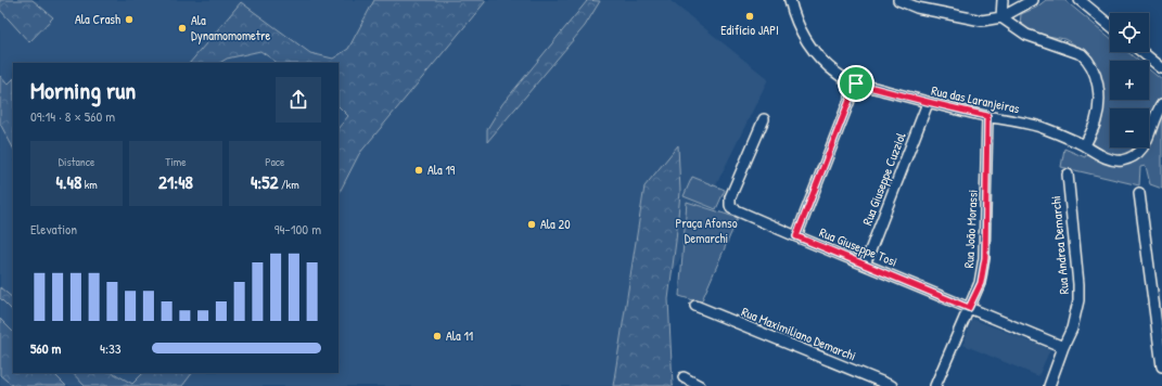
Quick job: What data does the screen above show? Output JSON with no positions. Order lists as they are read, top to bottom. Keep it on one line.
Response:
{"streets":{"street":["Rua das Laranjeiras","Rua Giuseppe Cuzziol","Rua João Morassi","Rua Andrea Demarchi","Rua Giuseppe Tosi","Rua Maximiliano Demarchi"]},"crossings":[["Rua das Laranjeiras","Rua Giuseppe Cuzziol"],["Rua das Laranjeiras","Rua João Morassi"],["Rua Giuseppe Cuzziol","Rua Giuseppe Tosi"],["Rua João Morassi","Rua Giuseppe Tosi"],["Rua Andrea Demarchi","Rua Giuseppe Tosi"]],"parks":["Praça Afonso Demarchi"],"places":["Edifício JAPI","Ala Crash","Ala Dynamomometre","Ala 19","Ala 20","Ala 11"],"page":{"map_buttons":["+","−"],"heading":["Morning run","09:14 · 8 × 560 m"],"stats":[["Distance","4.48 km"],["Time","21:48"],["Pace","4:52 /km"]],"chart":["Elevation","94–100 m"],"list":[{"name":"560 m","note":"4:33"}]}}
